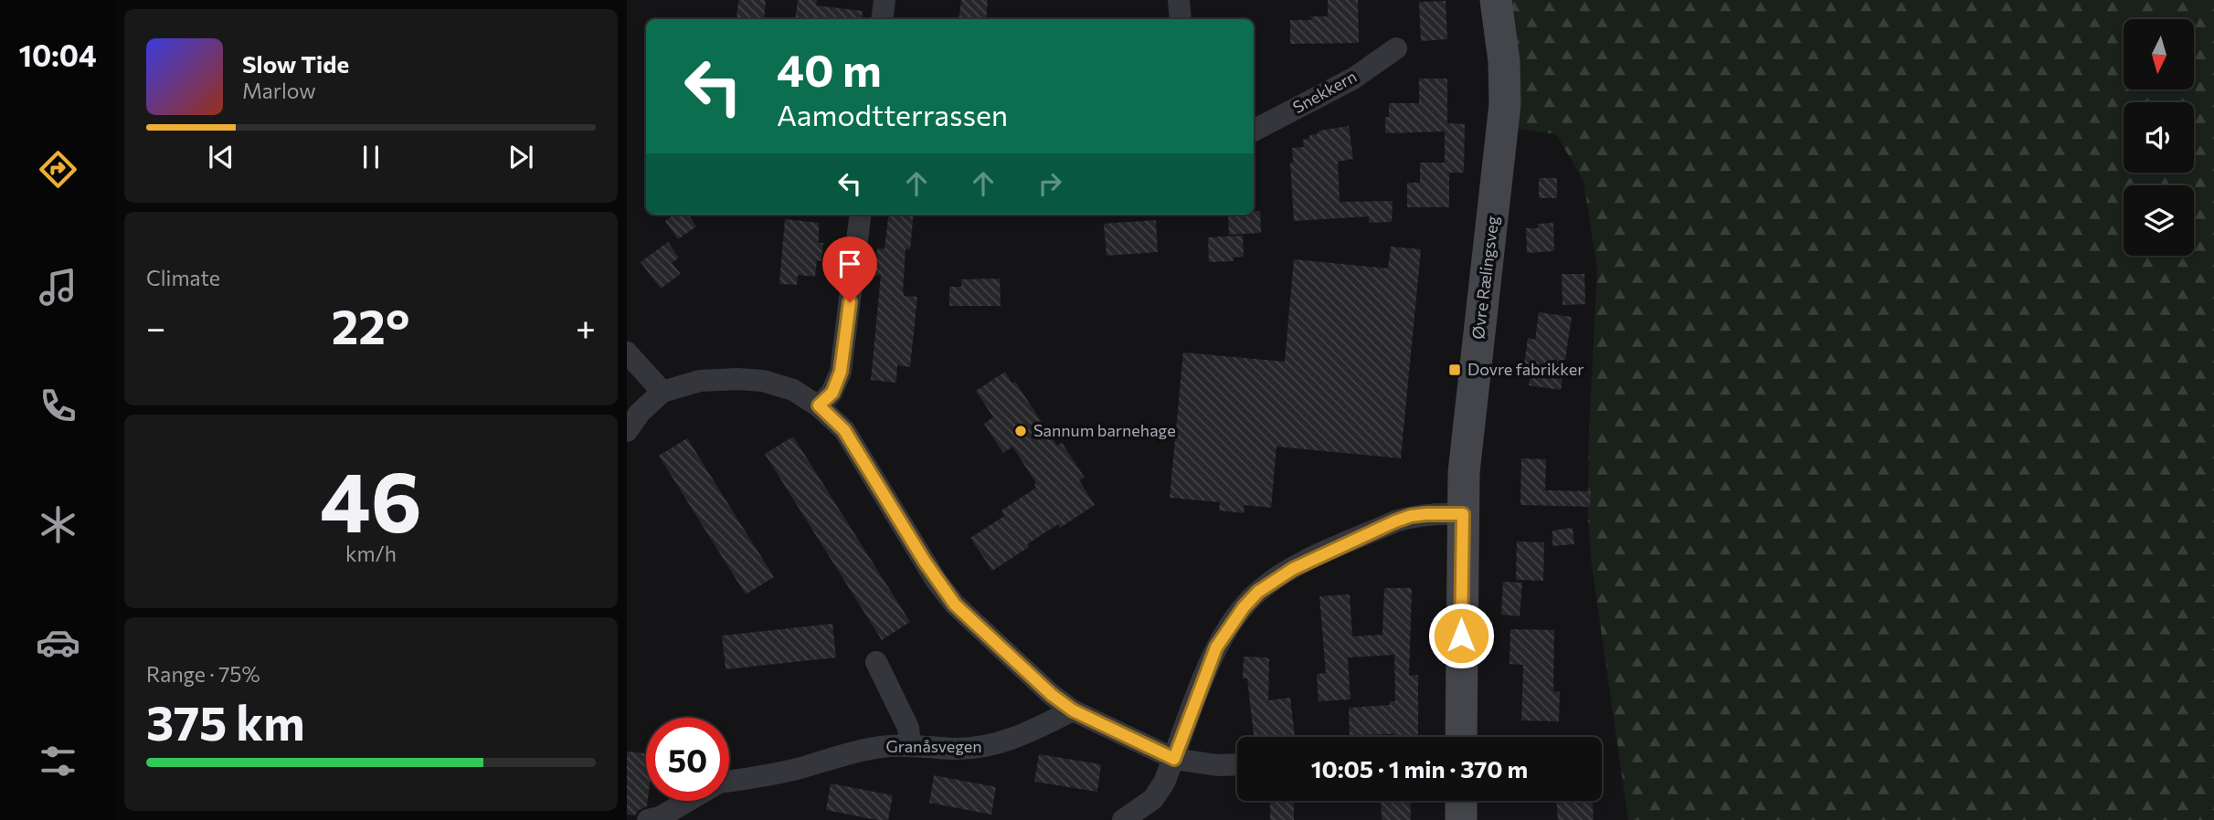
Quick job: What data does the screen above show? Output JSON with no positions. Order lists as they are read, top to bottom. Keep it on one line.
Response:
{"streets":{"main road":["Øvre Rælingsveg"],"street":["Snekkern","Granåsvegen"]},"places":{"transit":["Dovre fabrikker"],"other":["Sannum barnehage"]},"north":"bottom","page":{"tabs":"10:04","turn":["40 m","Aamodtterrassen"],"song":["Slow Tide","Marlow"],"tile":["Climate",["46","km/h"],["Range · 75%","375 km"]],"heat":["−","22°","+"],"limit":"50","trip":"10:05 · 1 min · 370 m"}}
